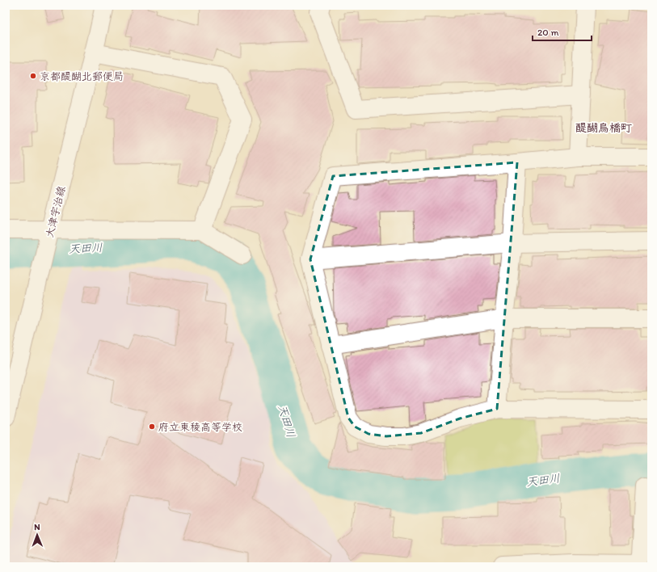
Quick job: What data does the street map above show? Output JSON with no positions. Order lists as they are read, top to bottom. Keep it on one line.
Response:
{"streets":{"street":["大津宇治線"]},"districts":["醍醐烏橋町"],"water":["天田川"],"places":["京都醍醐北郵便局","府立東稜高等学校"],"scale_bar":"20 m","north":"top"}
